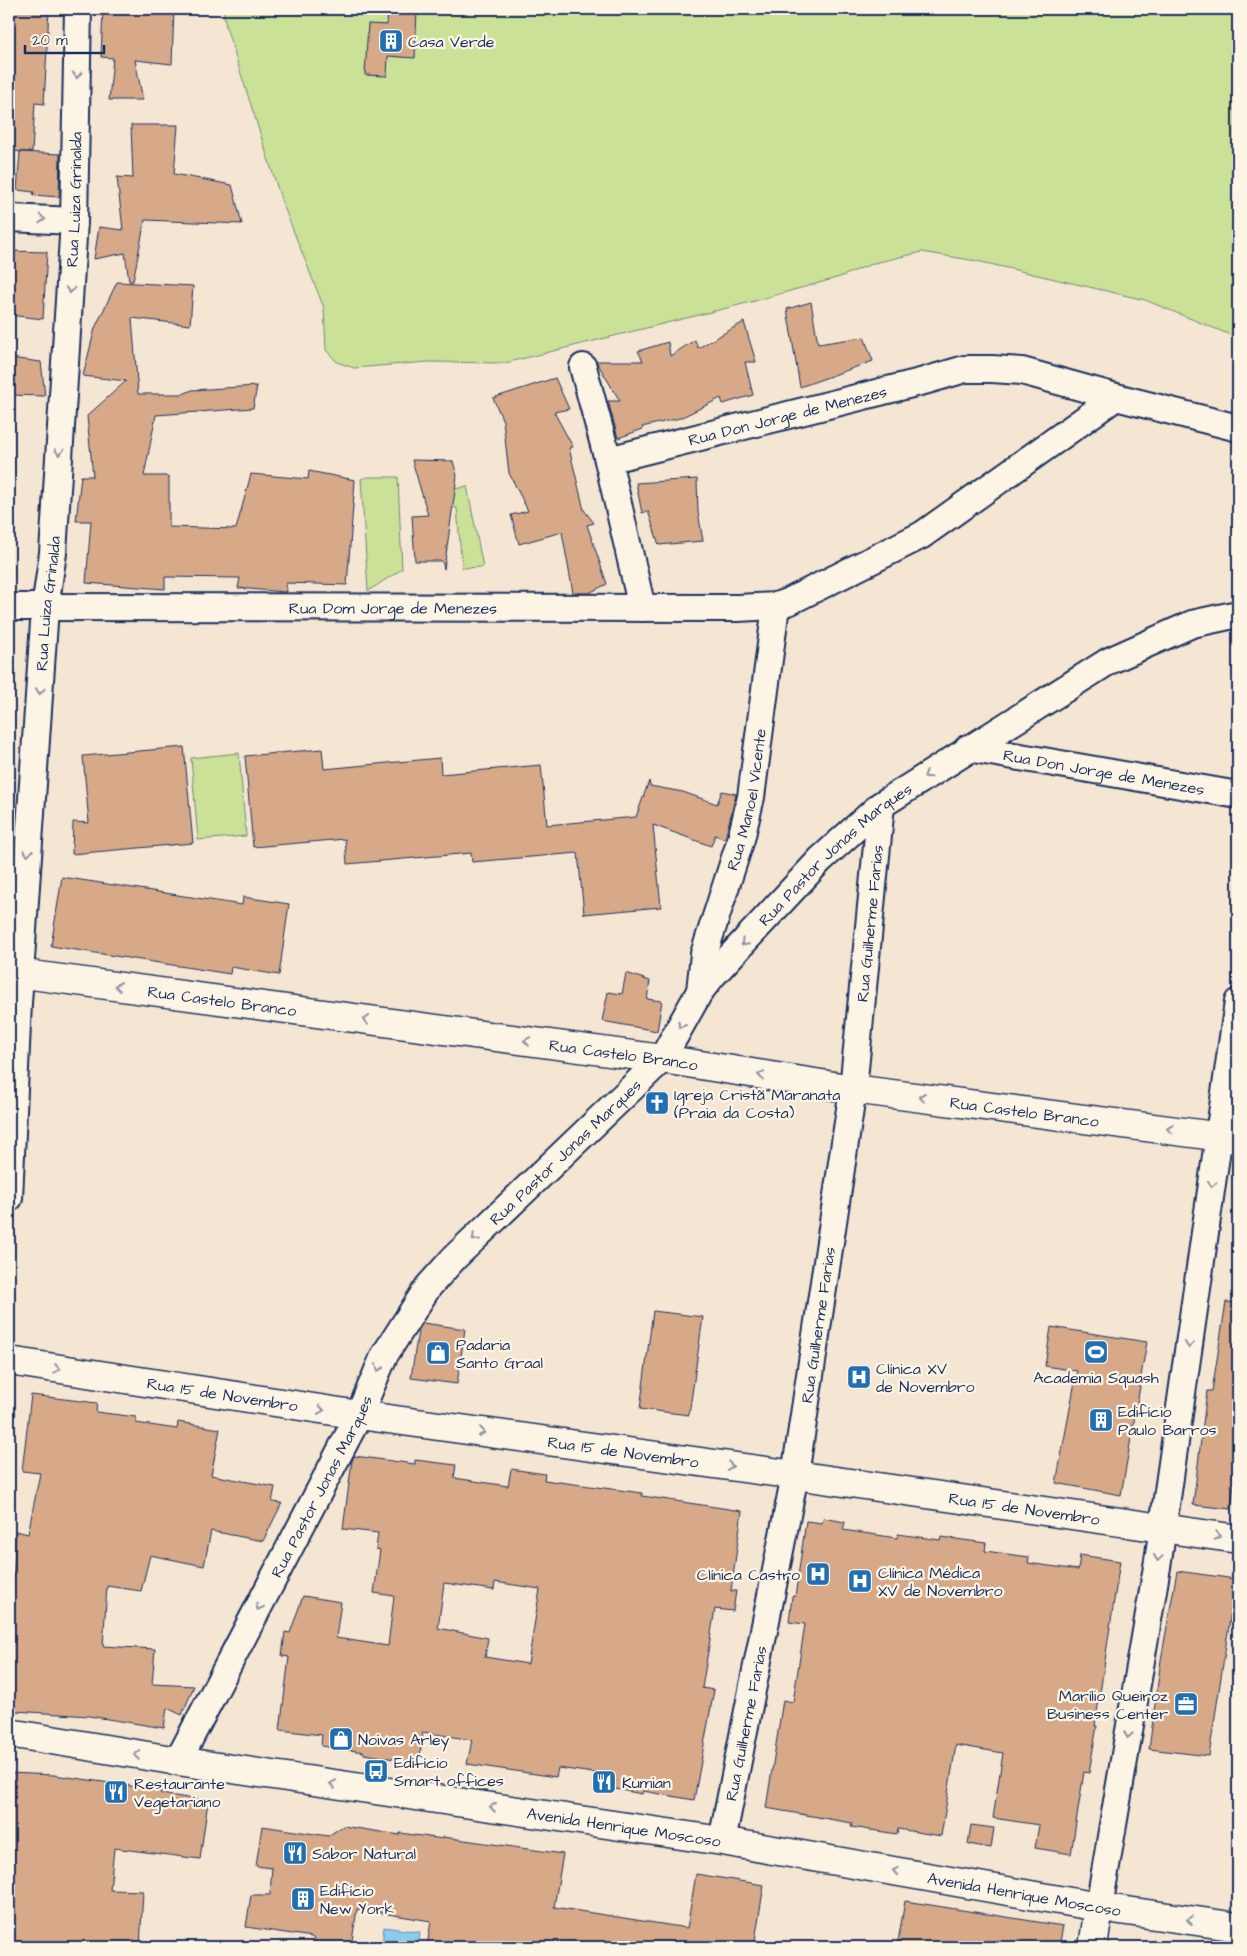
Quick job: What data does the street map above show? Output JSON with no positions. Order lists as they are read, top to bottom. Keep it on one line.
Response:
{"streets":{"main road":["Rua Castelo Branco","Rua 15 de Novembro","Avenida Henrique Moscoso"],"street":["Rua Luiza Grinalda","Rua Don Jorge de Menezes","Rua Dom Jorge de Menezes","Rua Manoel Vicente","Rua Pastor Jonas Marques","Rua Guilherme Farias"]},"crossings":[["Rua Luiza Grinalda","Rua Dom Jorge de Menezes"],["Rua Luiza Grinalda","Rua Castelo Branco"],["Rua Don Jorge de Menezes","Rua Pastor Jonas Marques"],["Rua Dom Jorge de Menezes","Rua Manoel Vicente"],["Rua Manoel Vicente","Rua Pastor Jonas Marques"],["Rua Pastor Jonas Marques","Rua Guilherme Farias"],["Rua Pastor Jonas Marques","Rua Castelo Branco"],["Rua Pastor Jonas Marques","Rua 15 de Novembro"],["Rua Pastor Jonas Marques","Avenida Henrique Moscoso"],["Rua Guilherme Farias","Rua Castelo Branco"],["Rua Guilherme Farias","Rua 15 de Novembro"],["Rua Guilherme Farias","Avenida Henrique Moscoso"]],"one_way":["Rua Luiza Grinalda","Rua Pastor Jonas Marques","Rua Castelo Branco","Rua 15 de Novembro","Avenida Henrique Moscoso"],"places":{"building":["Casa Verde","Edifício Paulo Barros","Edifício New York"],"church":["Igreja Cristã Maranata (Praia da Costa)"],"sports":["Academia Squash"],"shop":["Padaria Santo Graal","Noivas Arley"],"hospital":["Clínica XV de Novembro","Clínica Castro","Clínica Médica XV de Novembro"],"office":["Marílio Queiroz Business Center"],"bus stop":["Edifício Smart offices"],"restaurant":["Kumian","Restaurante Vegetariano","Sabor Natural"]},"scale_bar":"20 m"}
